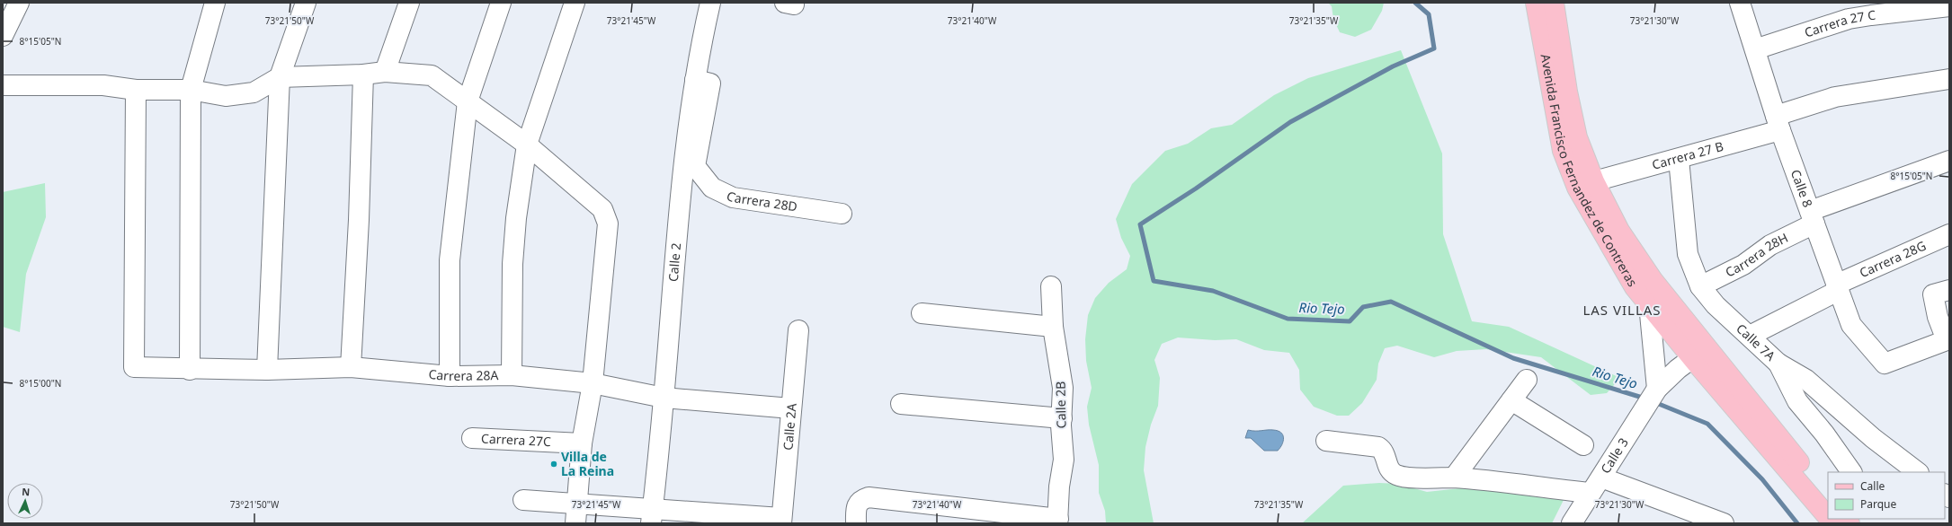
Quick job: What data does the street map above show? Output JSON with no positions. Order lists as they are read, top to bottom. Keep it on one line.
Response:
{"streets":{"main road":["Avenida Francisco Fernandez de Contreras"],"street":["Carrera 27 C","Carrera 27 B","Calle 8","Carrera 28D","Carrera 28H","Carrera 28G","Calle 2","Calle 7A","Carrera 28A","Calle 2B","Calle 2A","Carrera 27C","Calle 3"]},"crossings":[["Carrera 27 C","Calle 8"],["Carrera 27 B","Avenida Francisco Fernandez de Contreras"],["Carrera 27 B","Calle 8"],["Carrera 27 B","Calle 7A"],["Avenida Francisco Fernandez de Contreras","Calle 3"],["Calle 8","Carrera 28H"],["Calle 8","Carrera 28G"],["Carrera 28D","Calle 2"],["Carrera 28H","Calle 7A"],["Carrera 28G","Calle 7A"],["Calle 2","Carrera 28A"],["Carrera 28A","Calle 2A"]],"districts":["LAS VILLAS"],"water":["Rio Tejo"],"places":["Villa de La Reina"],"legend":["Calle","Parque"],"north":"top","coordinates":["73°21'50\"W","73°21'45\"W","73°21'40\"W","73°21'30\"W","73°21'35\"W","8°15'05\"N","8°15'00\"N"]}
